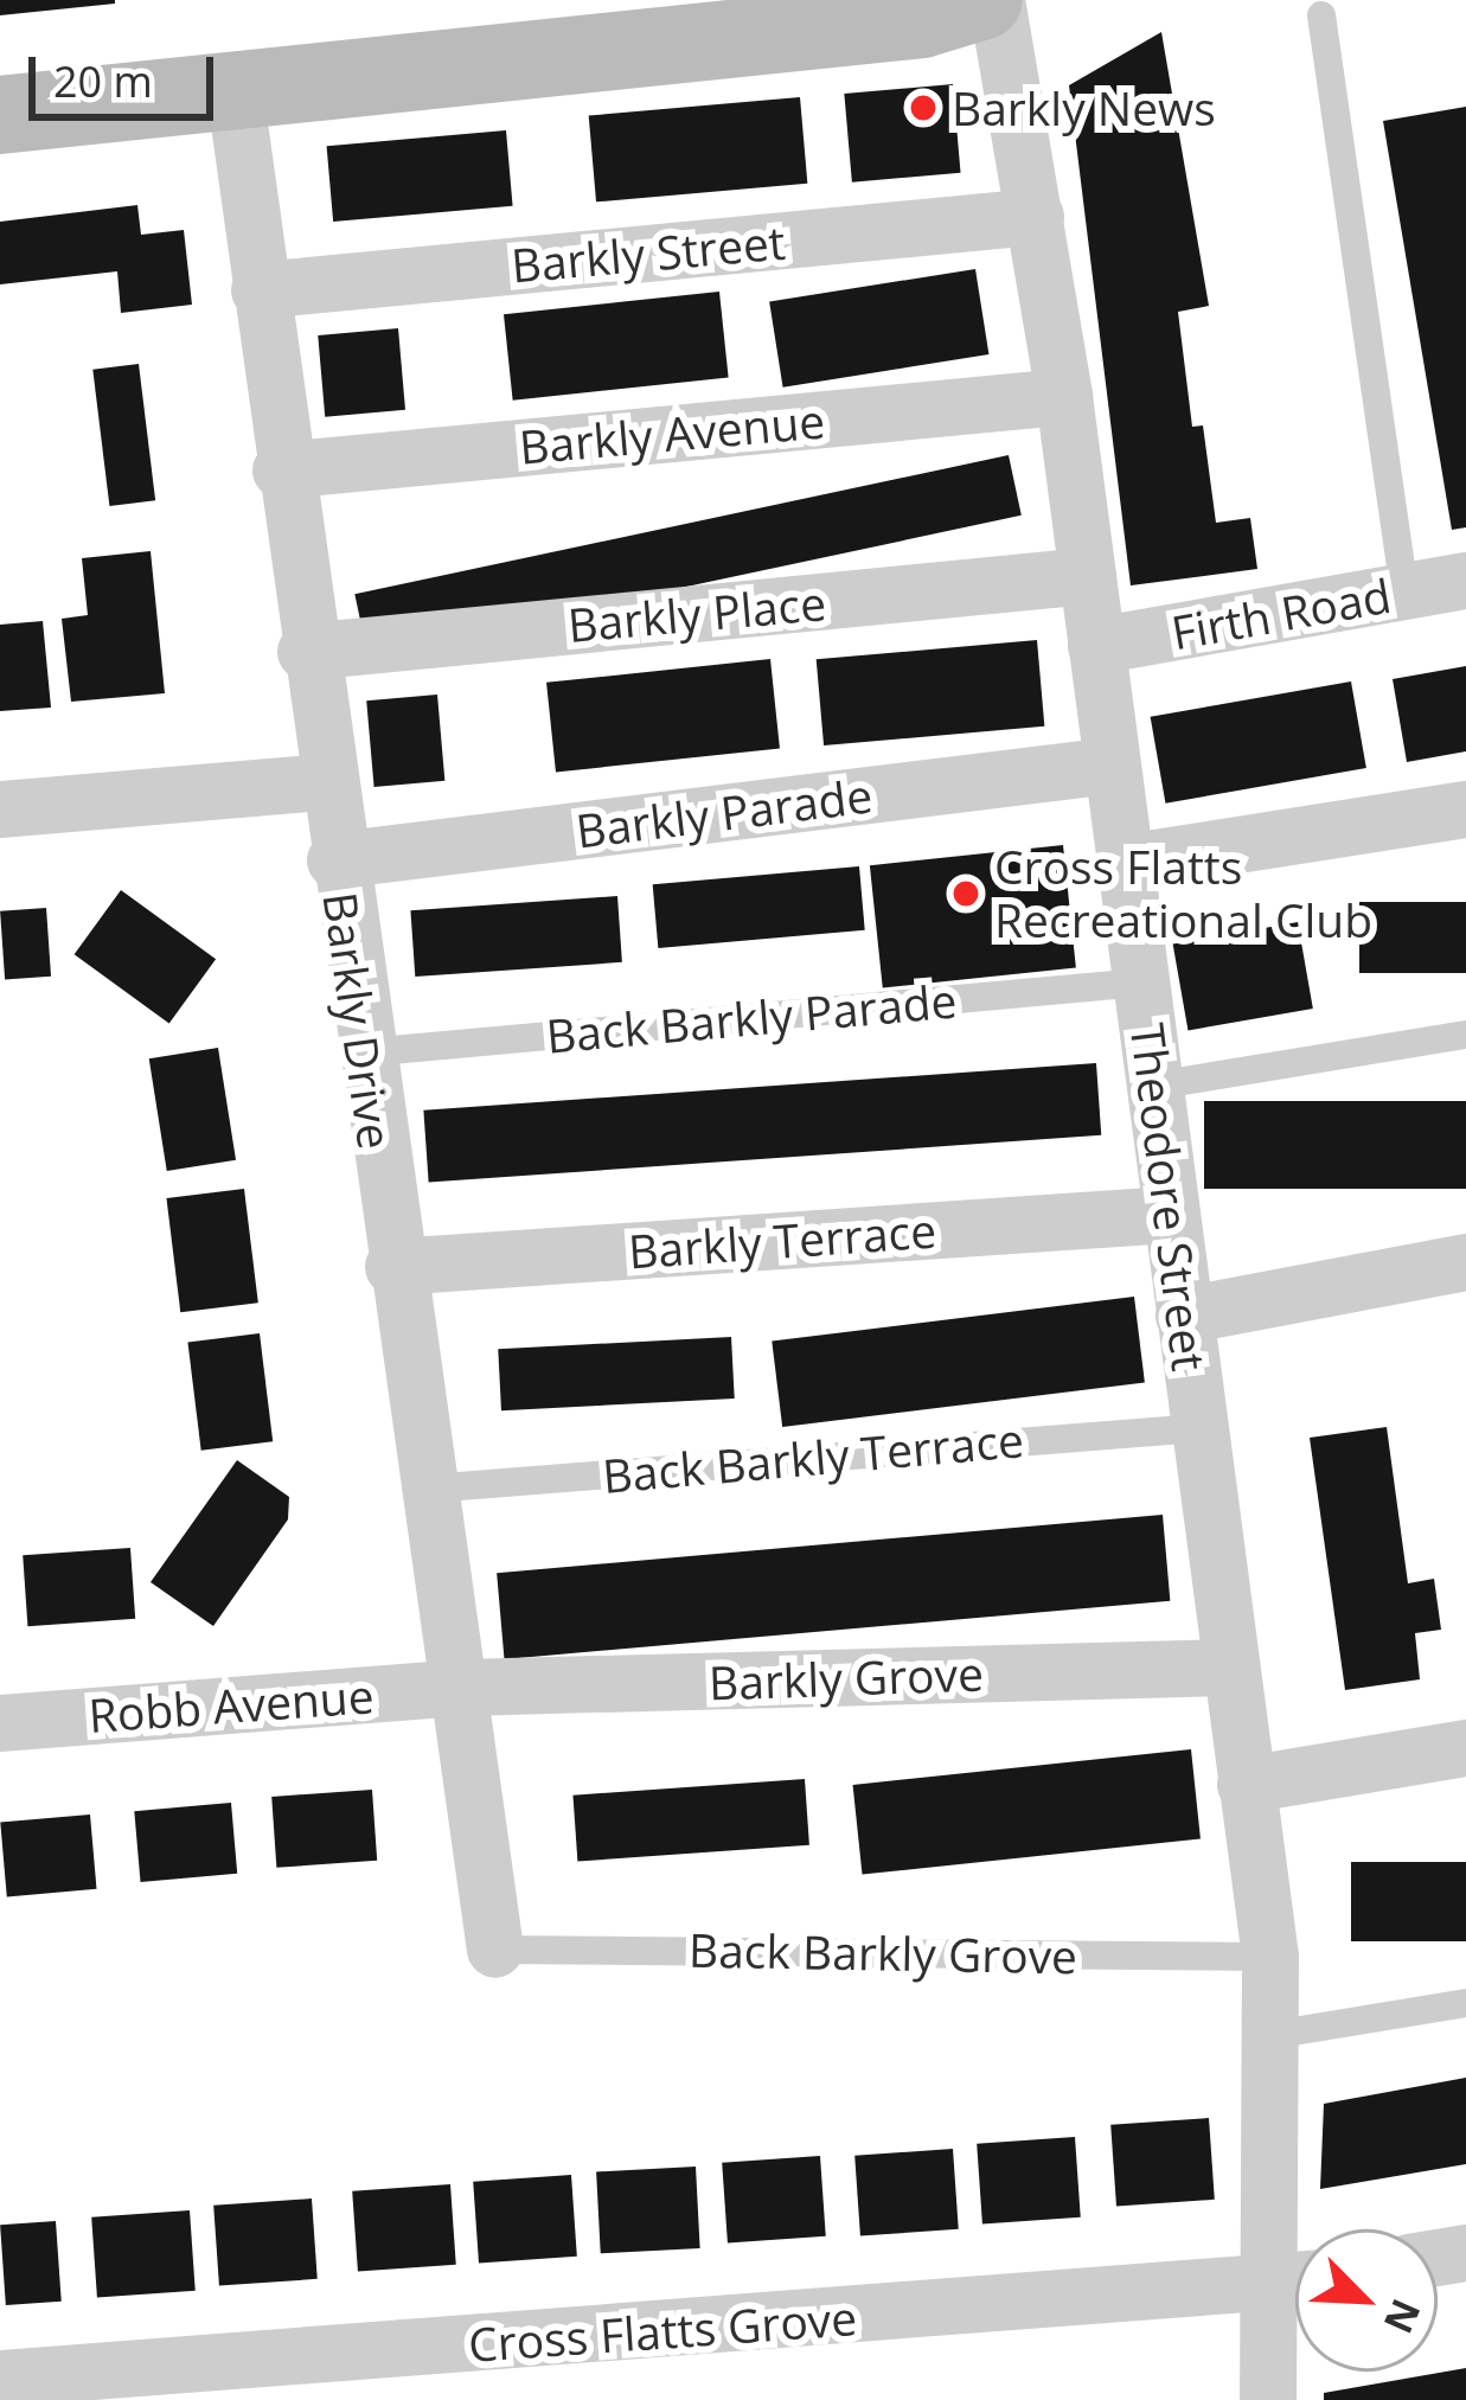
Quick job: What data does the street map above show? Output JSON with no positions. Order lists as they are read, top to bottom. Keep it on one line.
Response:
{"streets":{"street":["Barkly Street","Barkly Avenue","Barkly Place","Firth Road","Barkly Parade","Barkly Drive","Theodore Street","Barkly Terrace","Barkly Grove","Robb Avenue","Cross Flatts Grove"],"lane":["Back Barkly Parade","Back Barkly Terrace","Back Barkly Grove"]},"crossings":[["Barkly Street","Barkly Drive"],["Barkly Street","Theodore Street"],["Barkly Avenue","Barkly Drive"],["Barkly Avenue","Theodore Street"],["Barkly Place","Barkly Drive"],["Barkly Place","Theodore Street"],["Firth Road","Theodore Street"],["Barkly Parade","Barkly Drive"],["Barkly Parade","Theodore Street"],["Back Barkly Parade","Barkly Drive"],["Back Barkly Parade","Theodore Street"],["Barkly Drive","Barkly Terrace"],["Barkly Drive","Back Barkly Terrace"],["Barkly Drive","Barkly Grove"],["Barkly Drive","Robb Avenue"],["Barkly Drive","Back Barkly Grove"],["Theodore Street","Barkly Terrace"],["Theodore Street","Back Barkly Terrace"],["Theodore Street","Barkly Grove"],["Theodore Street","Back Barkly Grove"],["Barkly Grove","Robb Avenue"]],"places":["Barkly News","Cross Flatts Recreational Club"],"scale_bar":"20 m","north":"bottom right"}
